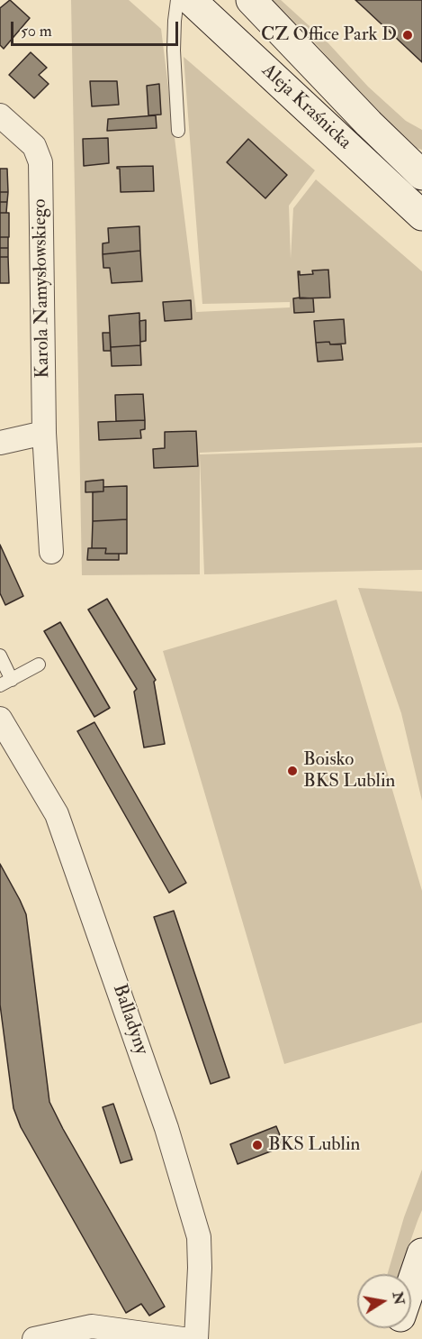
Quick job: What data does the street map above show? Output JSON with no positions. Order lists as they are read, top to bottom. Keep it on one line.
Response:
{"streets":{"main road":["Aleja Kraśnicka"],"street":["Karola Namysłowskiego","Balladyny"]},"places":["CZ Office Park D","Boisko BKS Lublin","BKS Lublin"],"scale_bar":"50 m","north":"right"}
